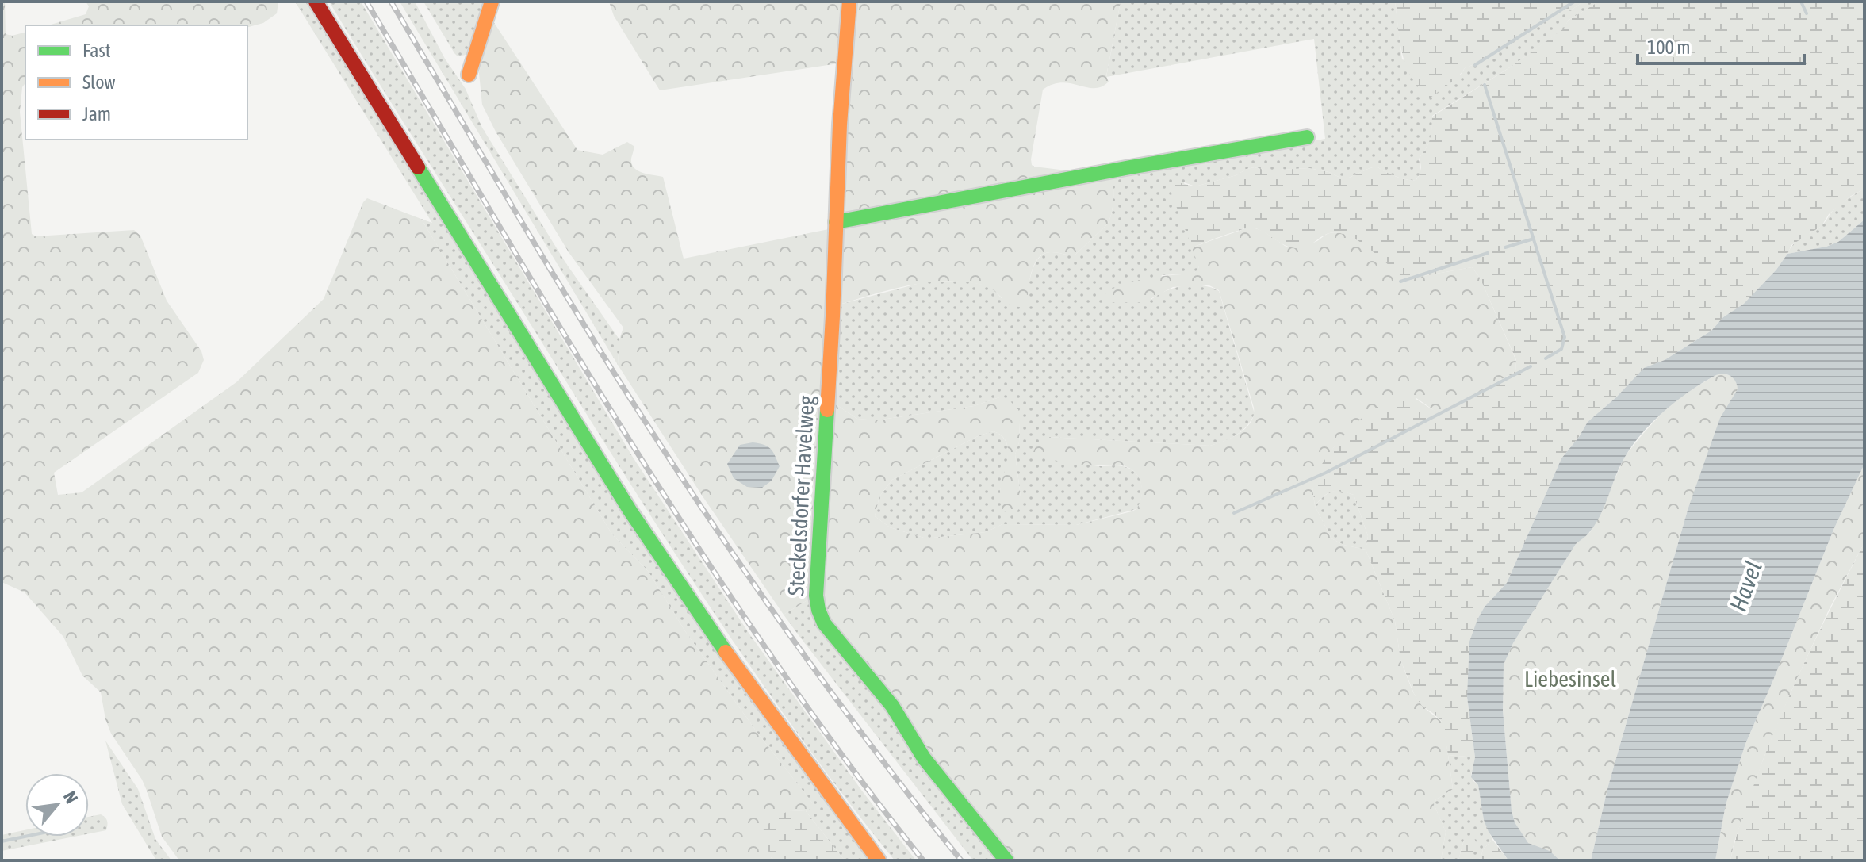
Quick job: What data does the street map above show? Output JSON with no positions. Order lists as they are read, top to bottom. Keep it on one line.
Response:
{"streets":{"street":["Steckelsdorfer Havelweg"]},"water":["Havel"],"parks":["Liebesinsel"],"legend":["Fast","Slow","Jam"],"scale_bar":"100 m","north":"top right"}
